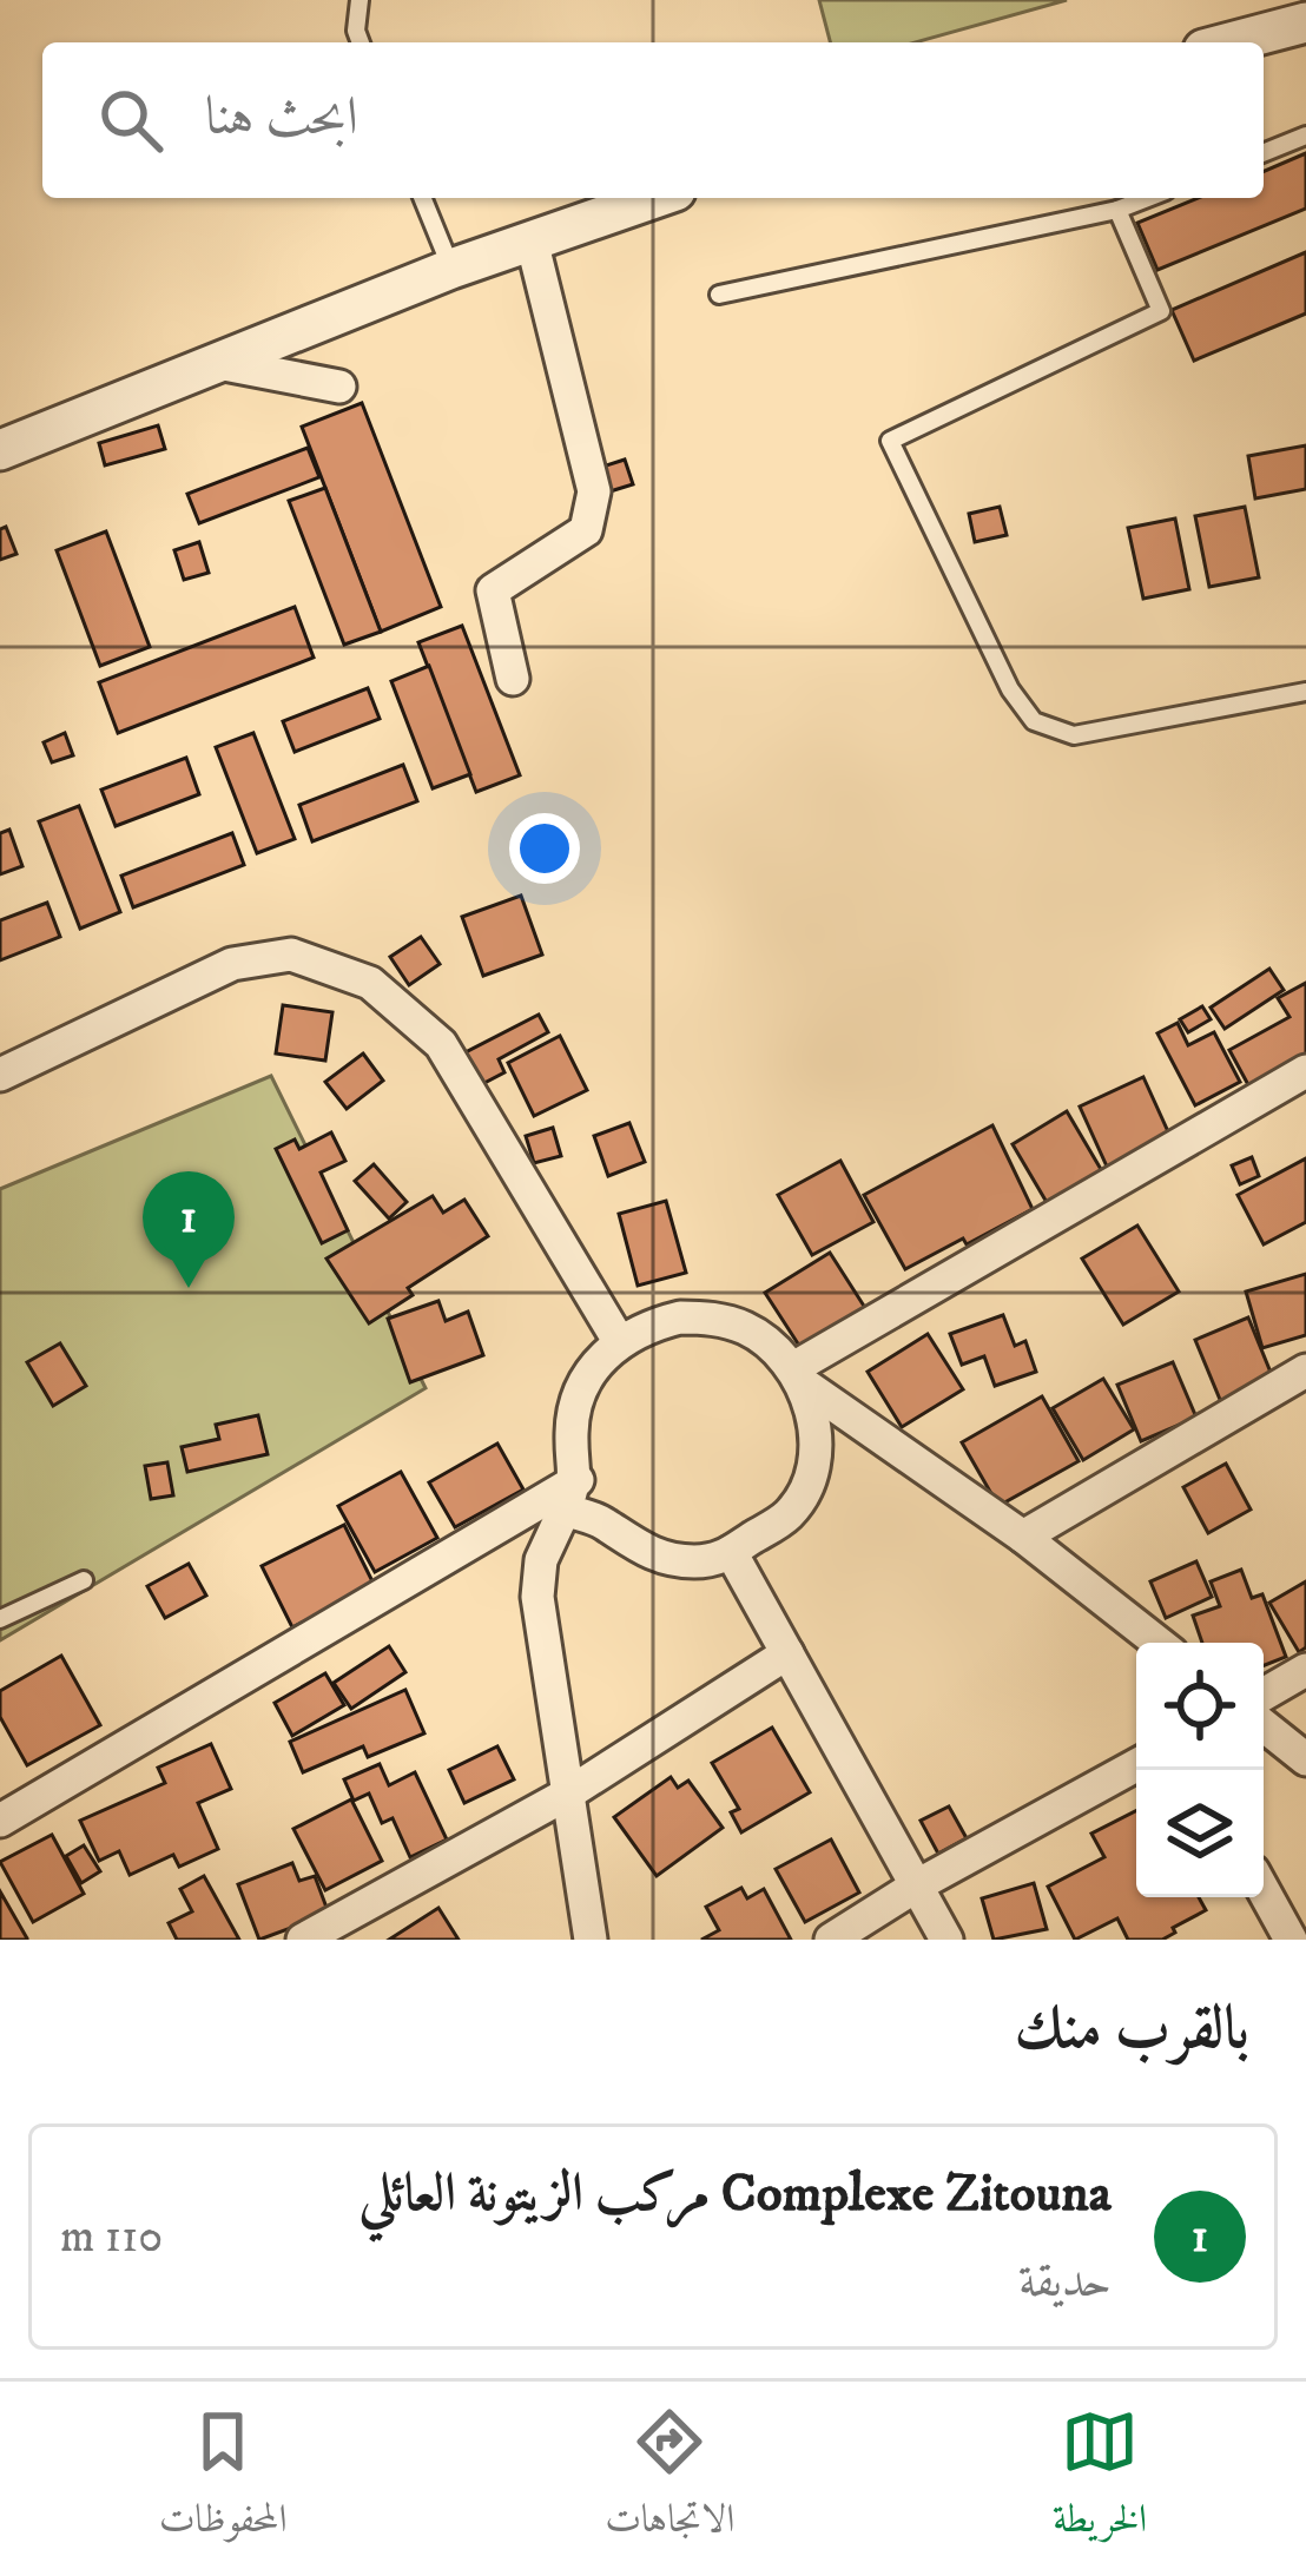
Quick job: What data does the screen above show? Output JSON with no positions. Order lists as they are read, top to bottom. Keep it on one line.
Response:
{"page":{"search":"ابحث هنا","pins":"1","heading":"بالقرب منك","list":[{"mark":"1","name":"Complexe Zitouna مركب الزيتونة العائلي","note":"حديقة","value":"110 m"}],"nav":["الخريطة","الاتجاهات","المحفوظات"]}}
